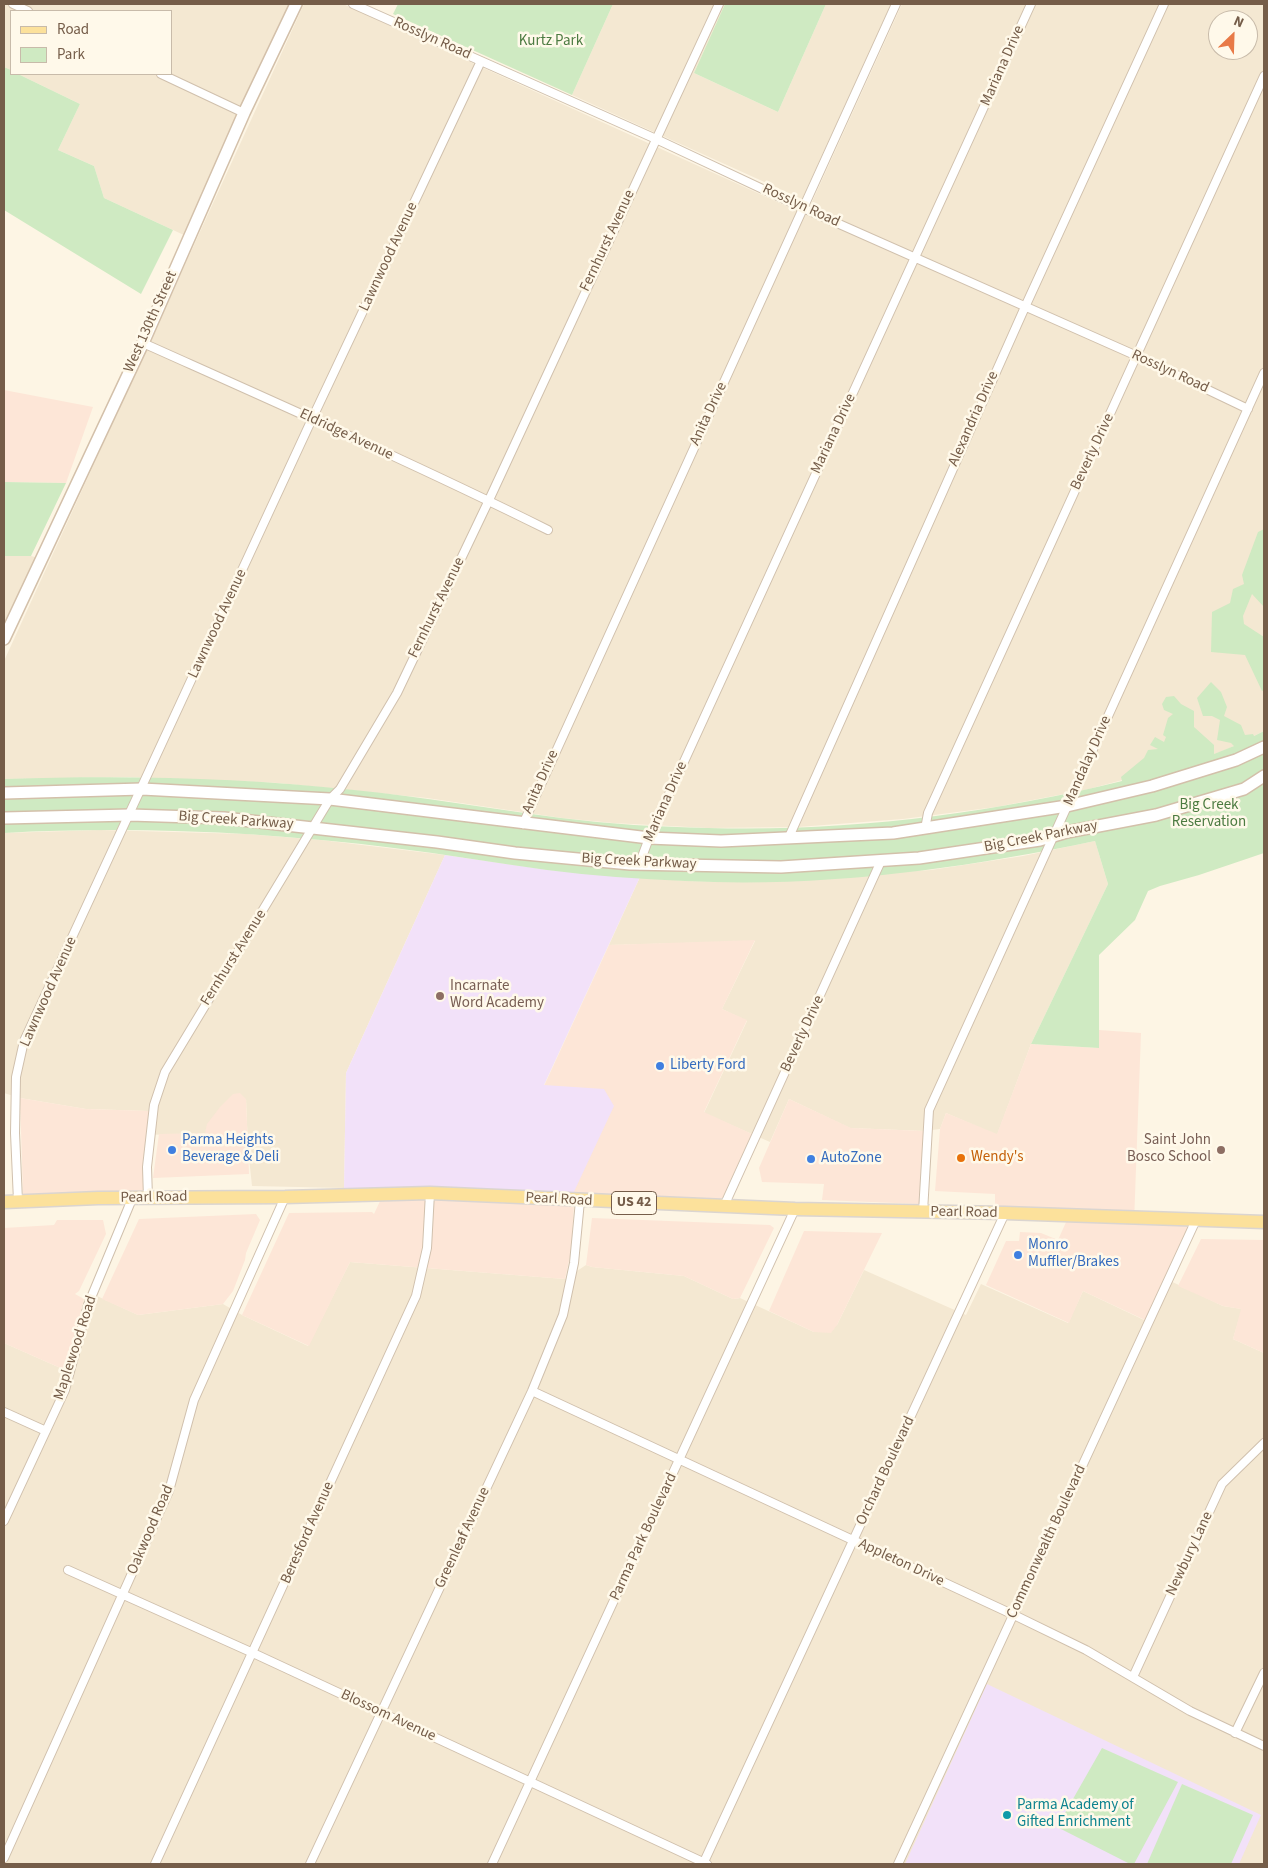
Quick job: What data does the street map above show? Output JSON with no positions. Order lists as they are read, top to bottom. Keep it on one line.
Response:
{"streets":{"main road":["Pearl Road","US 42"],"street":["Rosslyn Road","Mariana Drive","Fernhurst Avenue","Lawnwood Avenue","West 130th Street","Anita Drive","Alexandria Drive","Eldridge Avenue","Beverly Drive","Mandalay Drive","Big Creek Parkway","Maplewood Road","Orchard Boulevard","Oakwood Road","Beresford Avenue","Parma Park Boulevard","Greenleaf Avenue","Commonwealth Boulevard","Newbury Lane","Appleton Drive","Blossom Avenue"]},"crossings":[["Rosslyn Road","Mariana Drive"],["Rosslyn Road","Fernhurst Avenue"],["Rosslyn Road","Lawnwood Avenue"],["Rosslyn Road","Anita Drive"],["Rosslyn Road","Alexandria Drive"],["Rosslyn Road","Beverly Drive"],["Rosslyn Road","Mandalay Drive"],["Mariana Drive","Big Creek Parkway"],["Fernhurst Avenue","Eldridge Avenue"],["Fernhurst Avenue","Big Creek Parkway"],["Fernhurst Avenue","Pearl Road"],["Lawnwood Avenue","Eldridge Avenue"],["Lawnwood Avenue","Big Creek Parkway"],["Lawnwood Avenue","Pearl Road"],["West 130th Street","Eldridge Avenue"],["Anita Drive","Big Creek Parkway"],["Alexandria Drive","Big Creek Parkway"],["Beverly Drive","Big Creek Parkway"],["Beverly Drive","Pearl Road"],["Mandalay Drive","Big Creek Parkway"],["Mandalay Drive","Pearl Road"],["Pearl Road","Maplewood Road"],["Pearl Road","Orchard Boulevard"],["Pearl Road","Oakwood Road"],["Pearl Road","Beresford Avenue"],["Pearl Road","Parma Park Boulevard"],["Pearl Road","Greenleaf Avenue"],["Pearl Road","Commonwealth Boulevard"],["Orchard Boulevard","Appleton Drive"],["Orchard Boulevard","Blossom Avenue"],["Oakwood Road","Blossom Avenue"],["Beresford Avenue","Blossom Avenue"],["Parma Park Boulevard","Appleton Drive"],["Parma Park Boulevard","Blossom Avenue"],["Greenleaf Avenue","Appleton Drive"],["Greenleaf Avenue","Blossom Avenue"],["Commonwealth Boulevard","Appleton Drive"],["Newbury Lane","Appleton Drive"]],"parks":["Kurtz Park","Big Creek Reservation"],"places":["Incarnate Word Academy","Liberty Ford","Parma Heights Beverage & Deli","Saint John Bosco School","Wendy's","AutoZone","Monro Muffler/Brakes","Parma Academy of Gifted Enrichment"],"legend":["Road","Park"],"north":"top right"}
